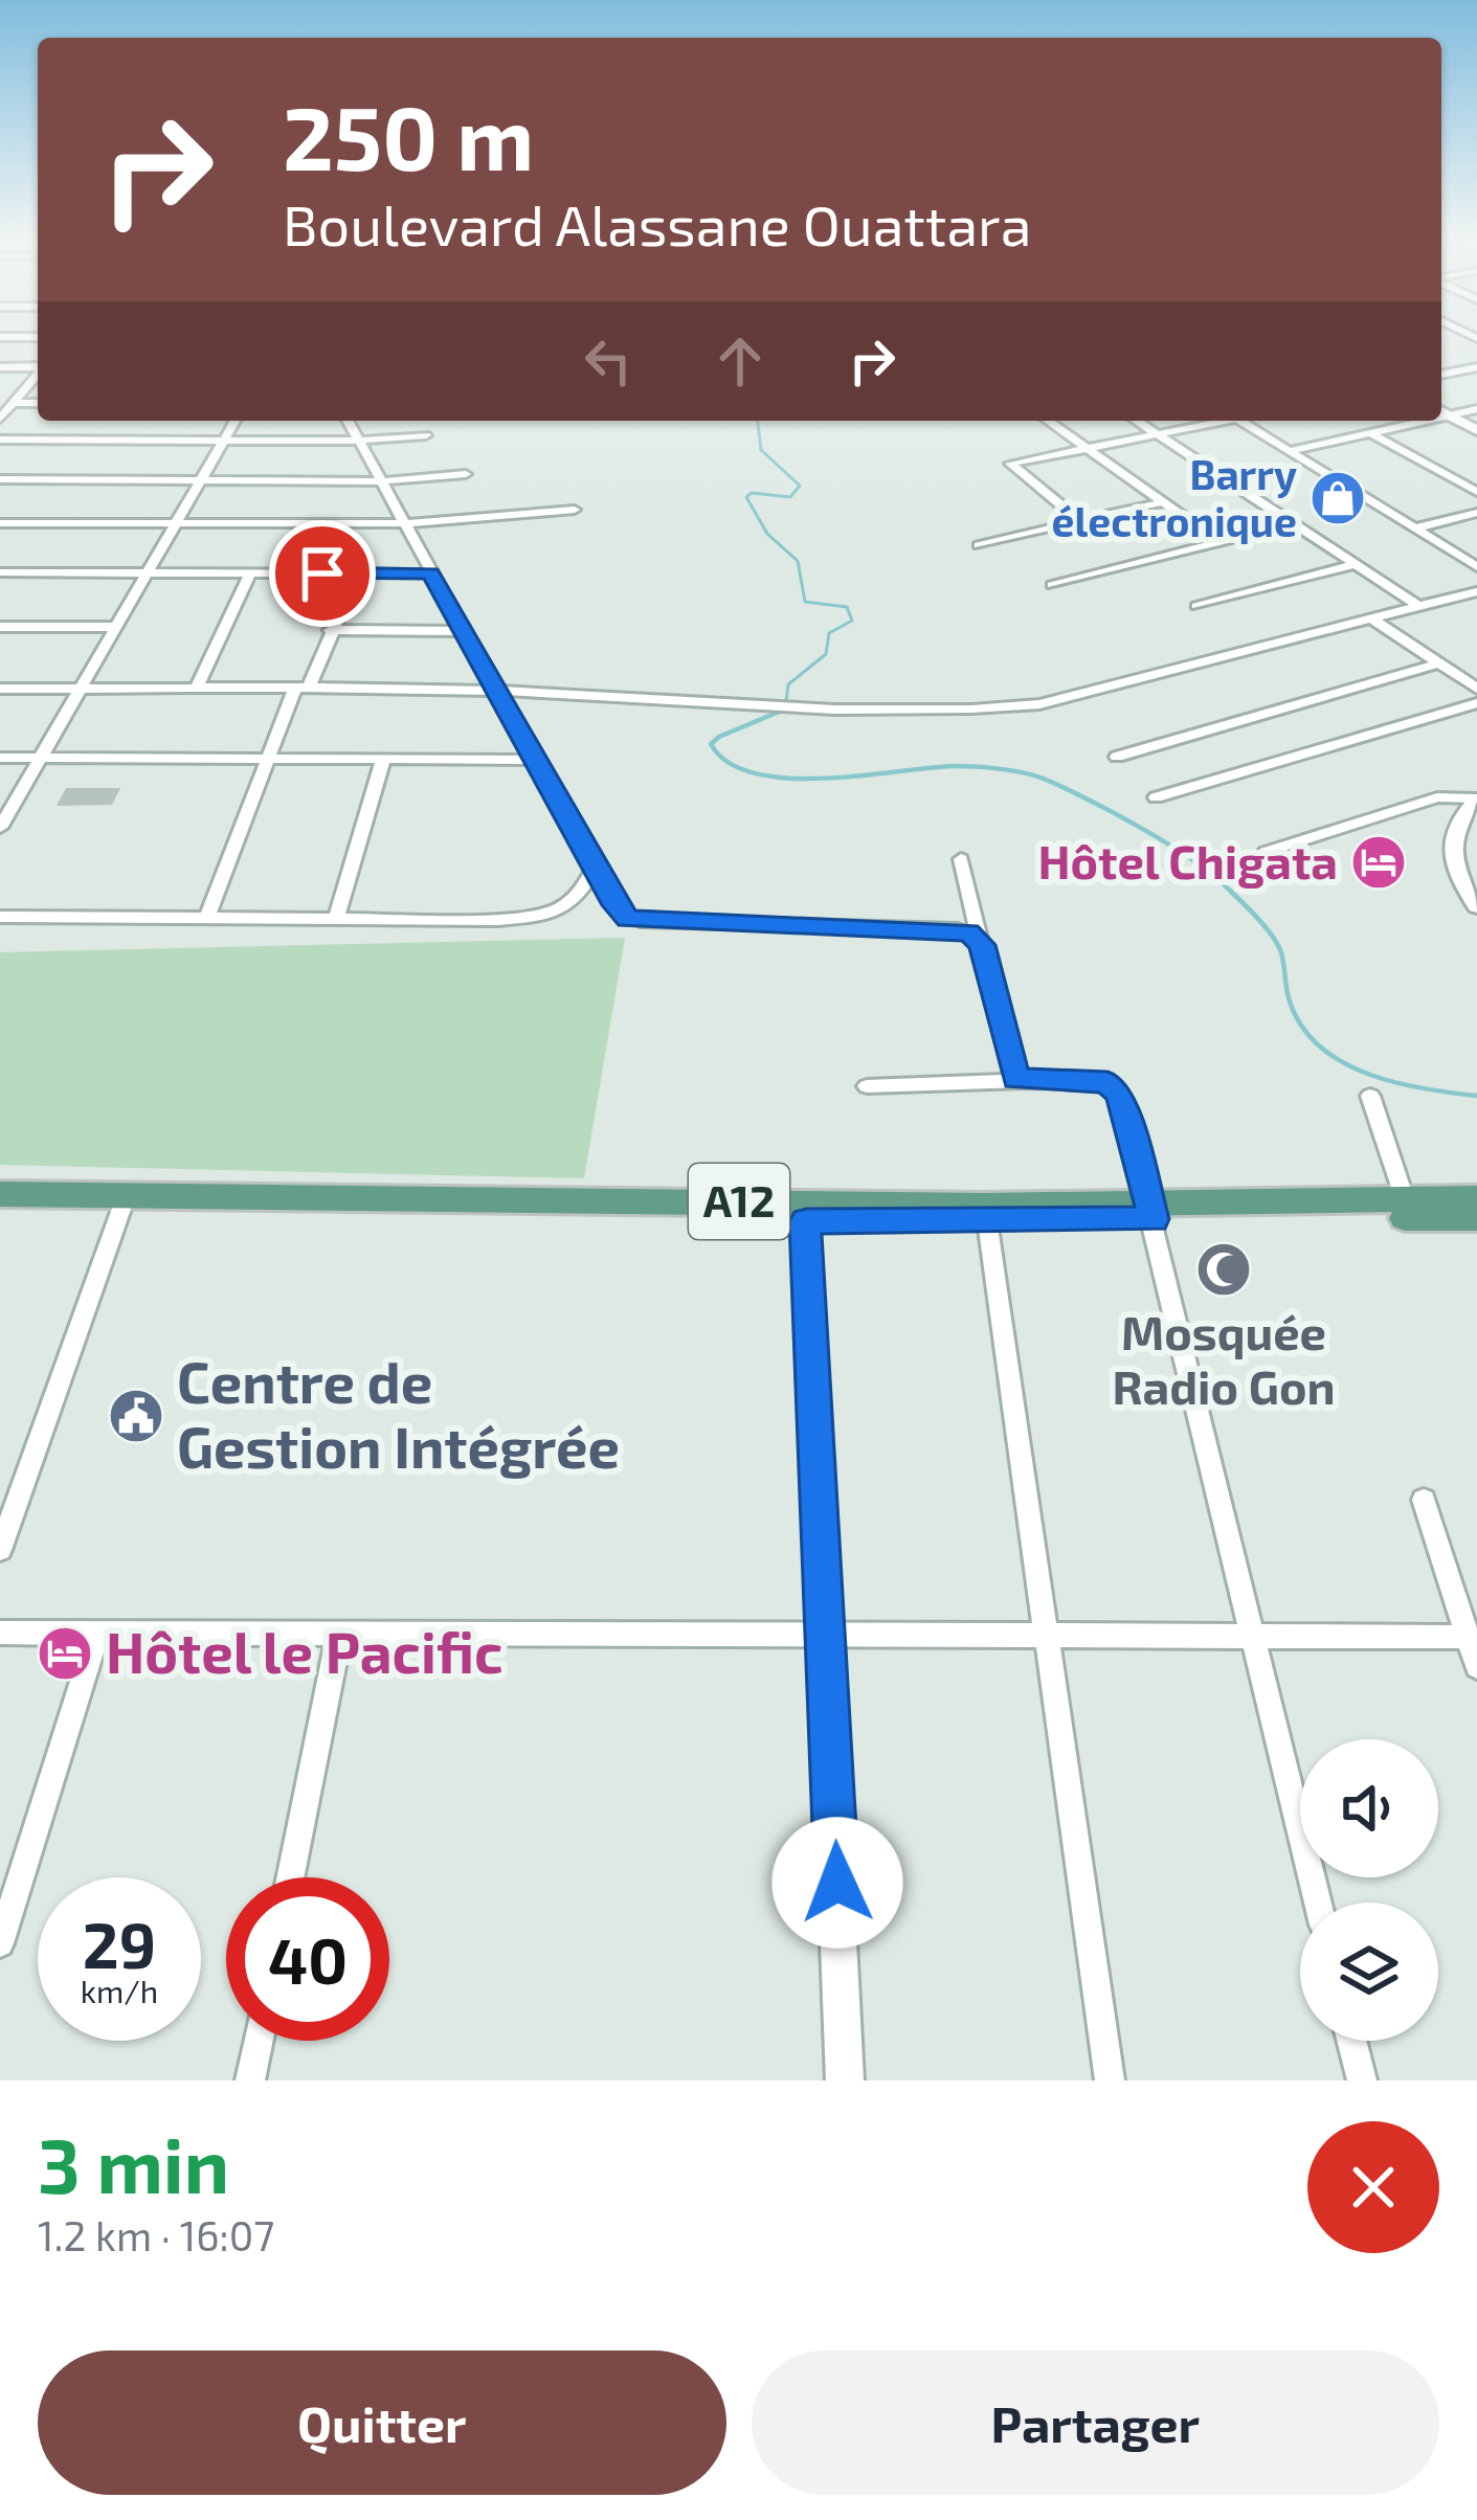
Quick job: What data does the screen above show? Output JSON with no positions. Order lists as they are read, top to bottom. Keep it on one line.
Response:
{"streets":{"main road":["A12"]},"places":{"shop":["Barry électronique"],"hotel":["Hôtel Chigata","Hôtel le Pacific"],"mosque":["Mosquée Radio Gon"],"public building":["Centre de Gestion Intégrée"]},"page":{"turn":["250 m","Boulevard Alassane Ouattara"],"speed":"29 km/h","limit":"40","heading":["3 min","1.2 km · 16:07"],"buttons":["Quitter","Partager"]}}
